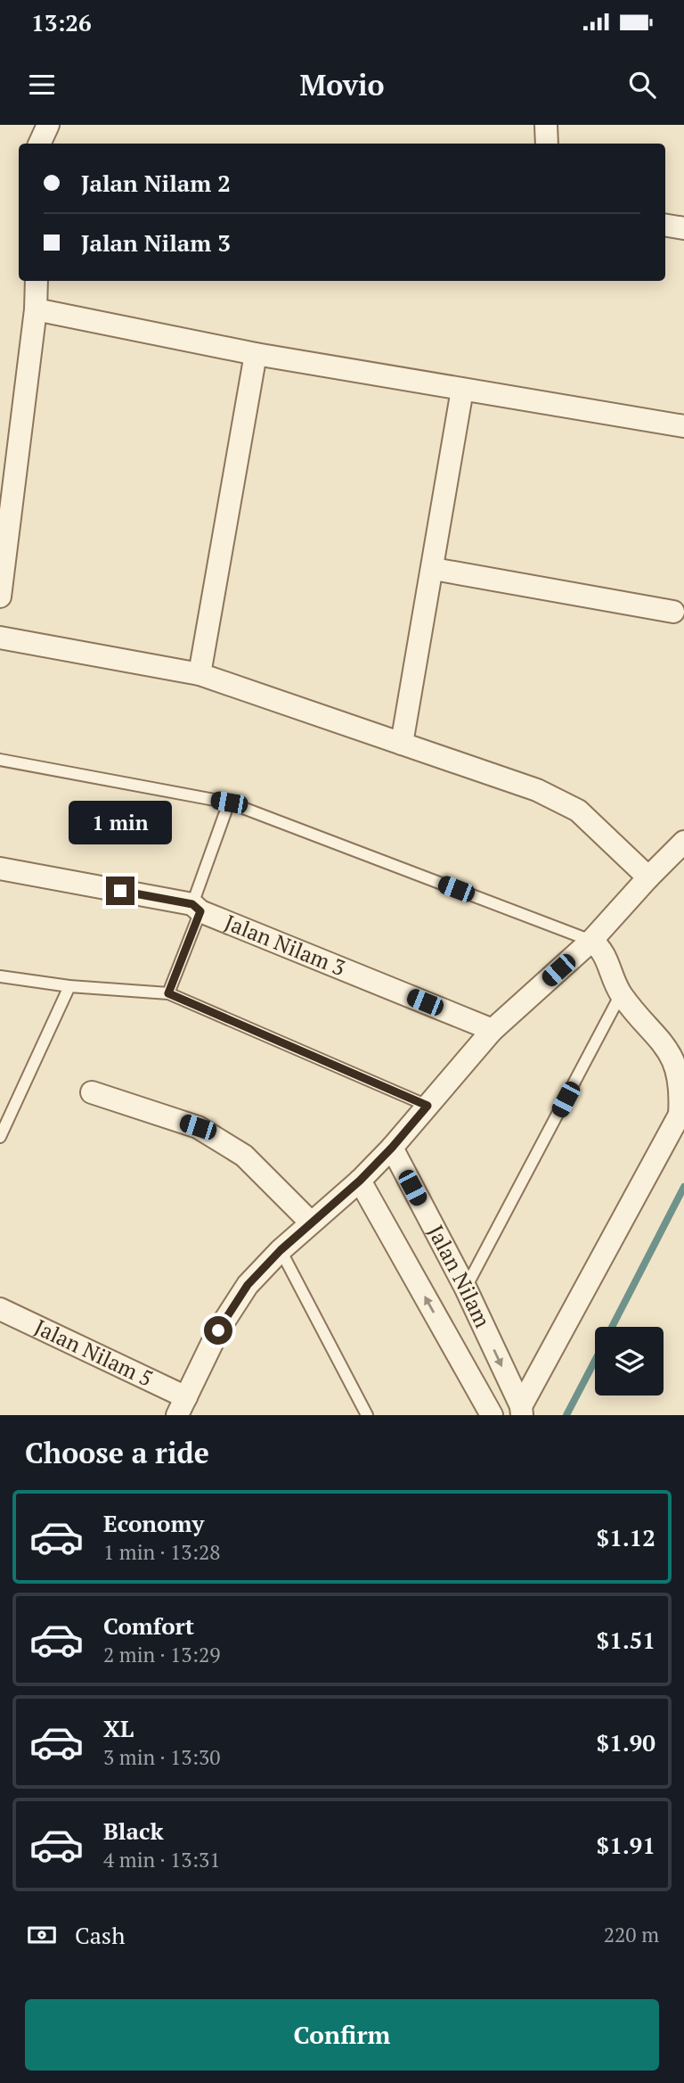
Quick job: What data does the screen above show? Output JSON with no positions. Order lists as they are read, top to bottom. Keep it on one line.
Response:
{"streets":{"street":["Jalan Nilam 3","Jalan Nilam","Jalan Nilam 5"]},"page":{"status":"13:26","header":"Movio","banner":["Jalan Nilam 2","Jalan Nilam 3"],"bubble":"1 min","heading":"Choose a ride","list":[{"name":"Economy","note":"1 min · 13:28","value":"$1.12"},{"name":"Comfort","note":"2 min · 13:29","value":"$1.51"},{"name":"XL","note":"3 min · 13:30","value":"$1.90"},{"name":"Black","note":"4 min · 13:31","value":"$1.91"}],"pay":["Cash","220 m"],"buttons":"Confirm"}}
